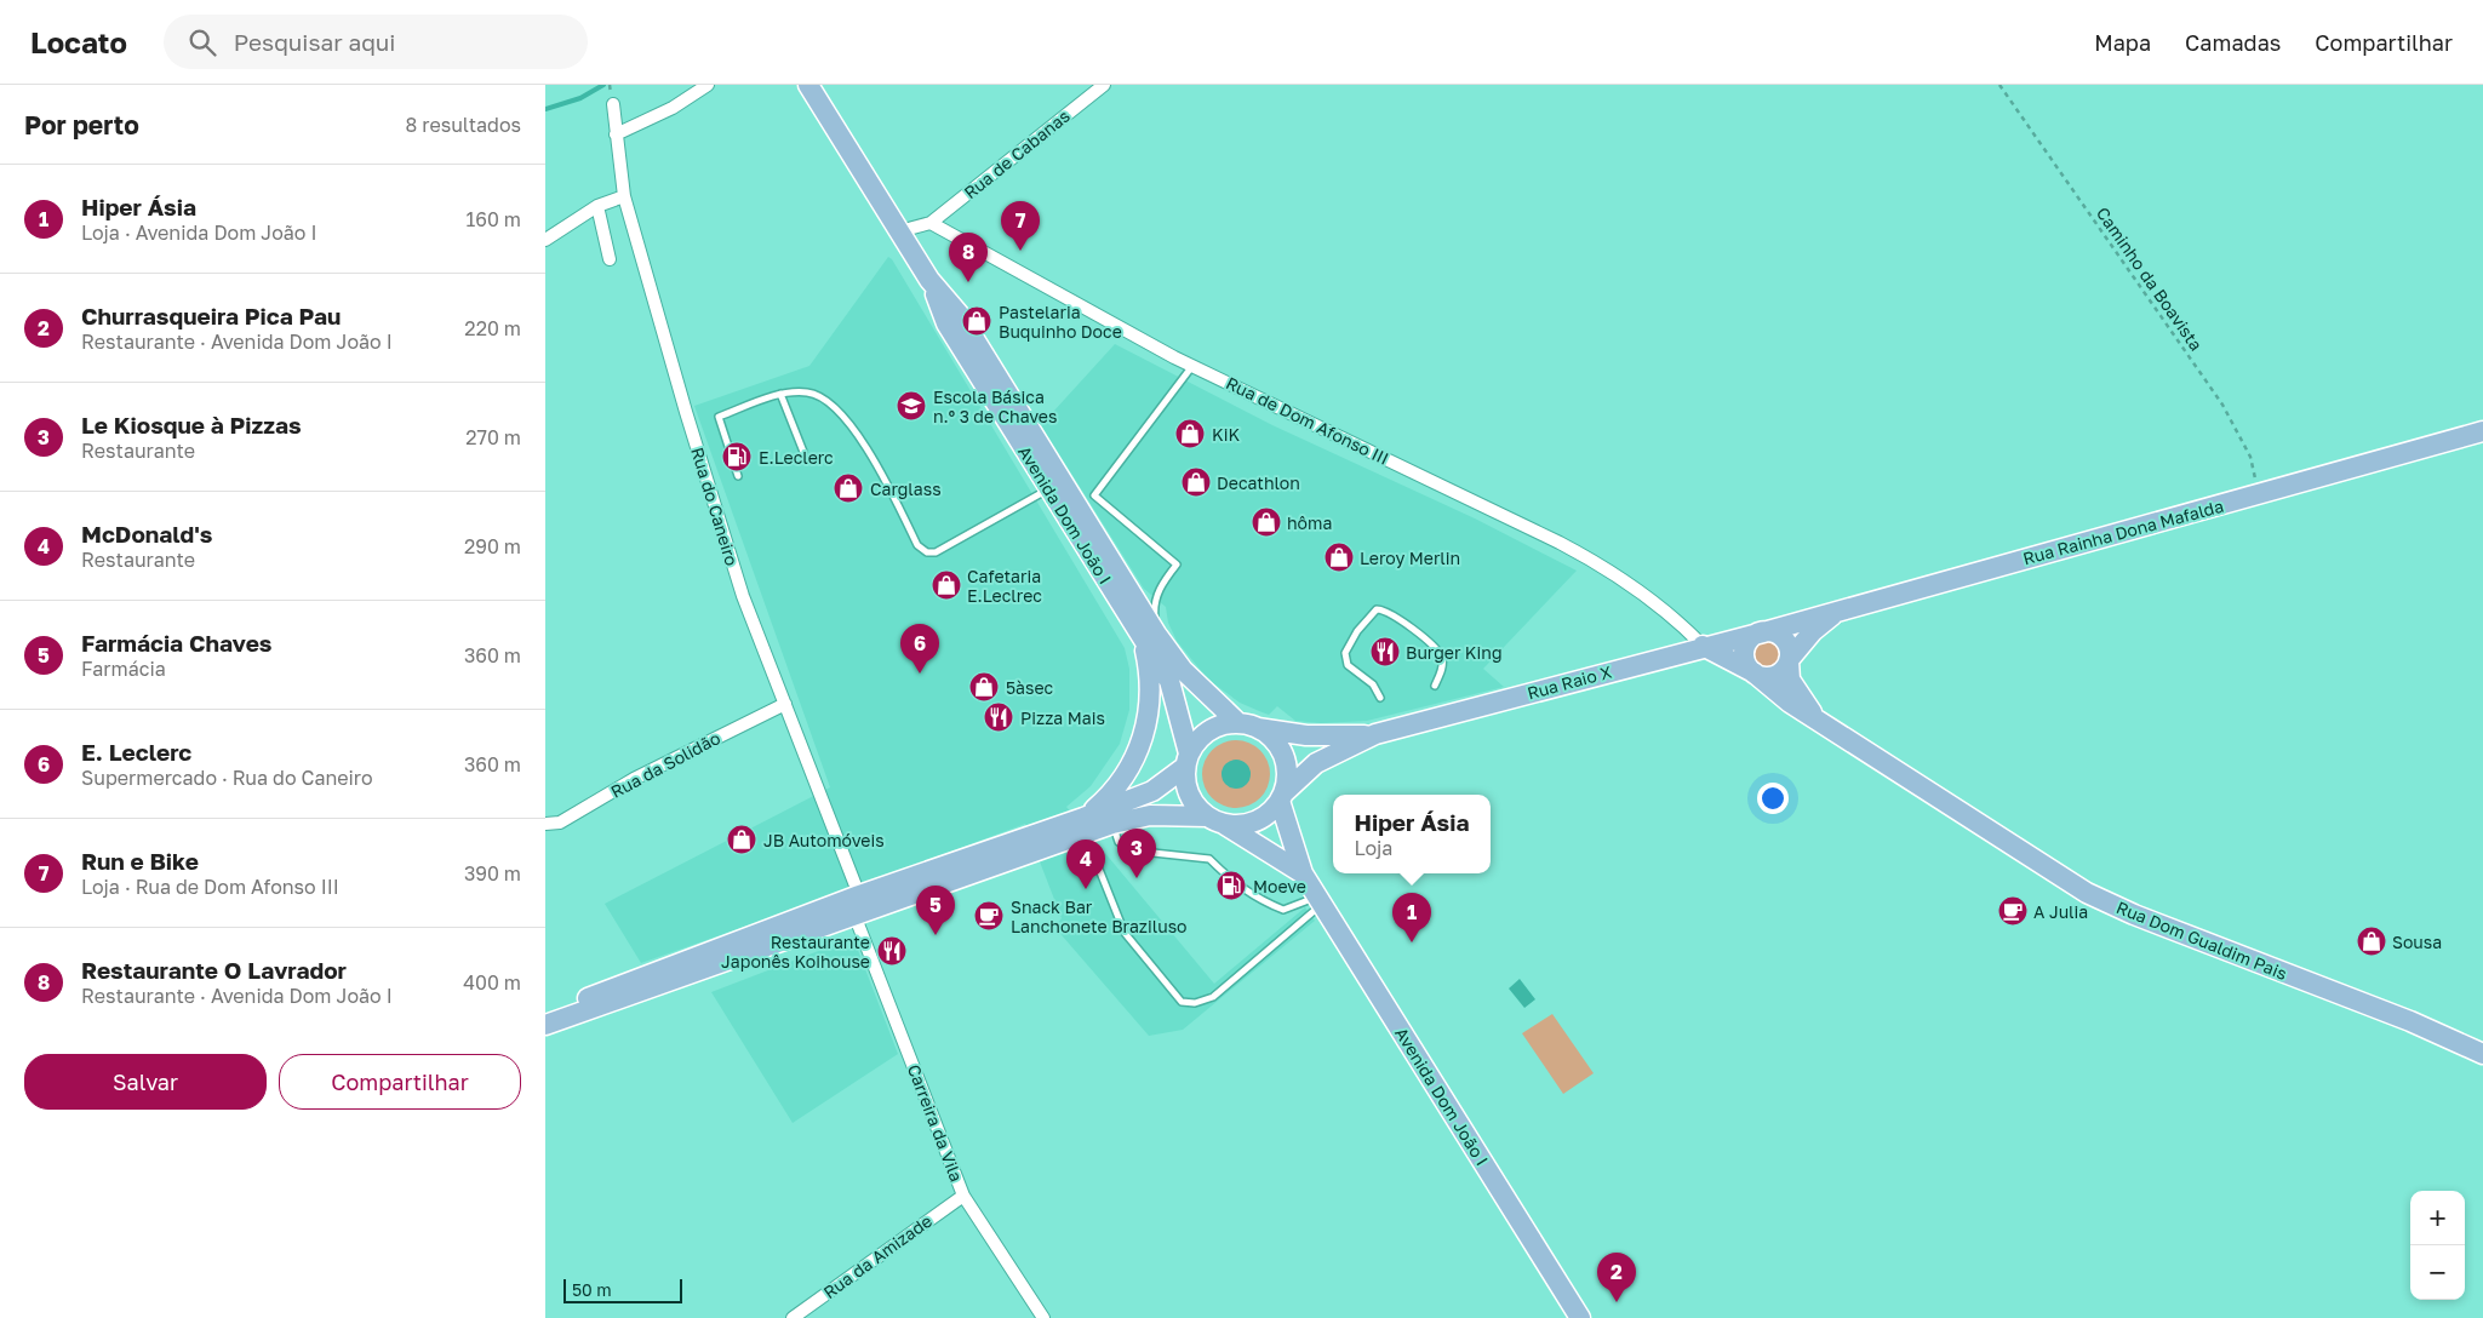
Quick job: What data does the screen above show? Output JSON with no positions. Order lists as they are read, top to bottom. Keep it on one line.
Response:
{"streets":{"main road":["Avenida Dom João I","Rua Rainha Dona Mafalda","Rua Raio X","Rua Dom Gualdim Pais"],"street":["Rua de Cabanas","Rua de Dom Afonso III","Rua do Caneiro","Rua da Solidão","Carreira da Vila","Rua da Amizade"],"path":["Caminho da Boavista"]},"crossings":[["Rua de Cabanas","Rua de Dom Afonso III"],["Caminho da Boavista","Rua Rainha Dona Mafalda"],["Rua de Dom Afonso III","Rua Raio X"],["Rua de Dom Afonso III","Rua Dom Gualdim Pais"],["Rua do Caneiro","Rua da Solidão"],["Rua do Caneiro","Carreira da Vila"],["Avenida Dom João I","Rua Raio X"],["Rua Rainha Dona Mafalda","Rua Raio X"],["Rua Rainha Dona Mafalda","Rua Dom Gualdim Pais"],["Rua Raio X","Rua Dom Gualdim Pais"],["Carreira da Vila","Rua da Amizade"]],"places":{"shop":["Pastelaria Buquinho Doce","KiK","Decathlon","Carglass","hôma","Leroy Merlin","Cafetaria E.Leclrec","5àsec","JB Automóveis","Sousa"],"school or university":["Escola Básica n.º 3 de Chaves"],"fuel station":["E.Leclerc","Moeve"],"restaurant":["Burger King","Pizza Mais","Restaurante Japonês Koihouse"],"cafe":["A Julia","Snack Bar Lanchonete Braziluso"]},"scale_bar":"50 m","page":{"header":"Locato","search":"Pesquisar aqui","nav":["Mapa","Camadas","Compartilhar"],"heading":["Por perto","8 resultados"],"list":[{"mark":"1","name":"Hiper Ásia","note":"Loja · Avenida Dom João I","value":"160 m"},{"mark":"2","name":"Churrasqueira Pica Pau","note":"Restaurante · Avenida Dom João I","value":"220 m"},{"mark":"3","name":"Le Kiosque à Pizzas","note":"Restaurante","value":"270 m"},{"mark":"4","name":"McDonald's","note":"Restaurante","value":"290 m"},{"mark":"5","name":"Farmácia Chaves","note":"Farmácia","value":"360 m"},{"mark":"6","name":"E. Leclerc","note":"Supermercado · Rua do Caneiro","value":"360 m"},{"mark":"7","name":"Run e Bike","note":"Loja · Rua de Dom Afonso III","value":"390 m"},{"mark":"8","name":"Restaurante O Lavrador","note":"Restaurante · Avenida Dom João I","value":"400 m"}],"pins":["7","8","6","3","4","5","1","2"],"popup":["Hiper Ásia","Loja"],"buttons":["Salvar","Compartilhar"],"map_buttons":["+","−"],"scale":"50 m"}}
